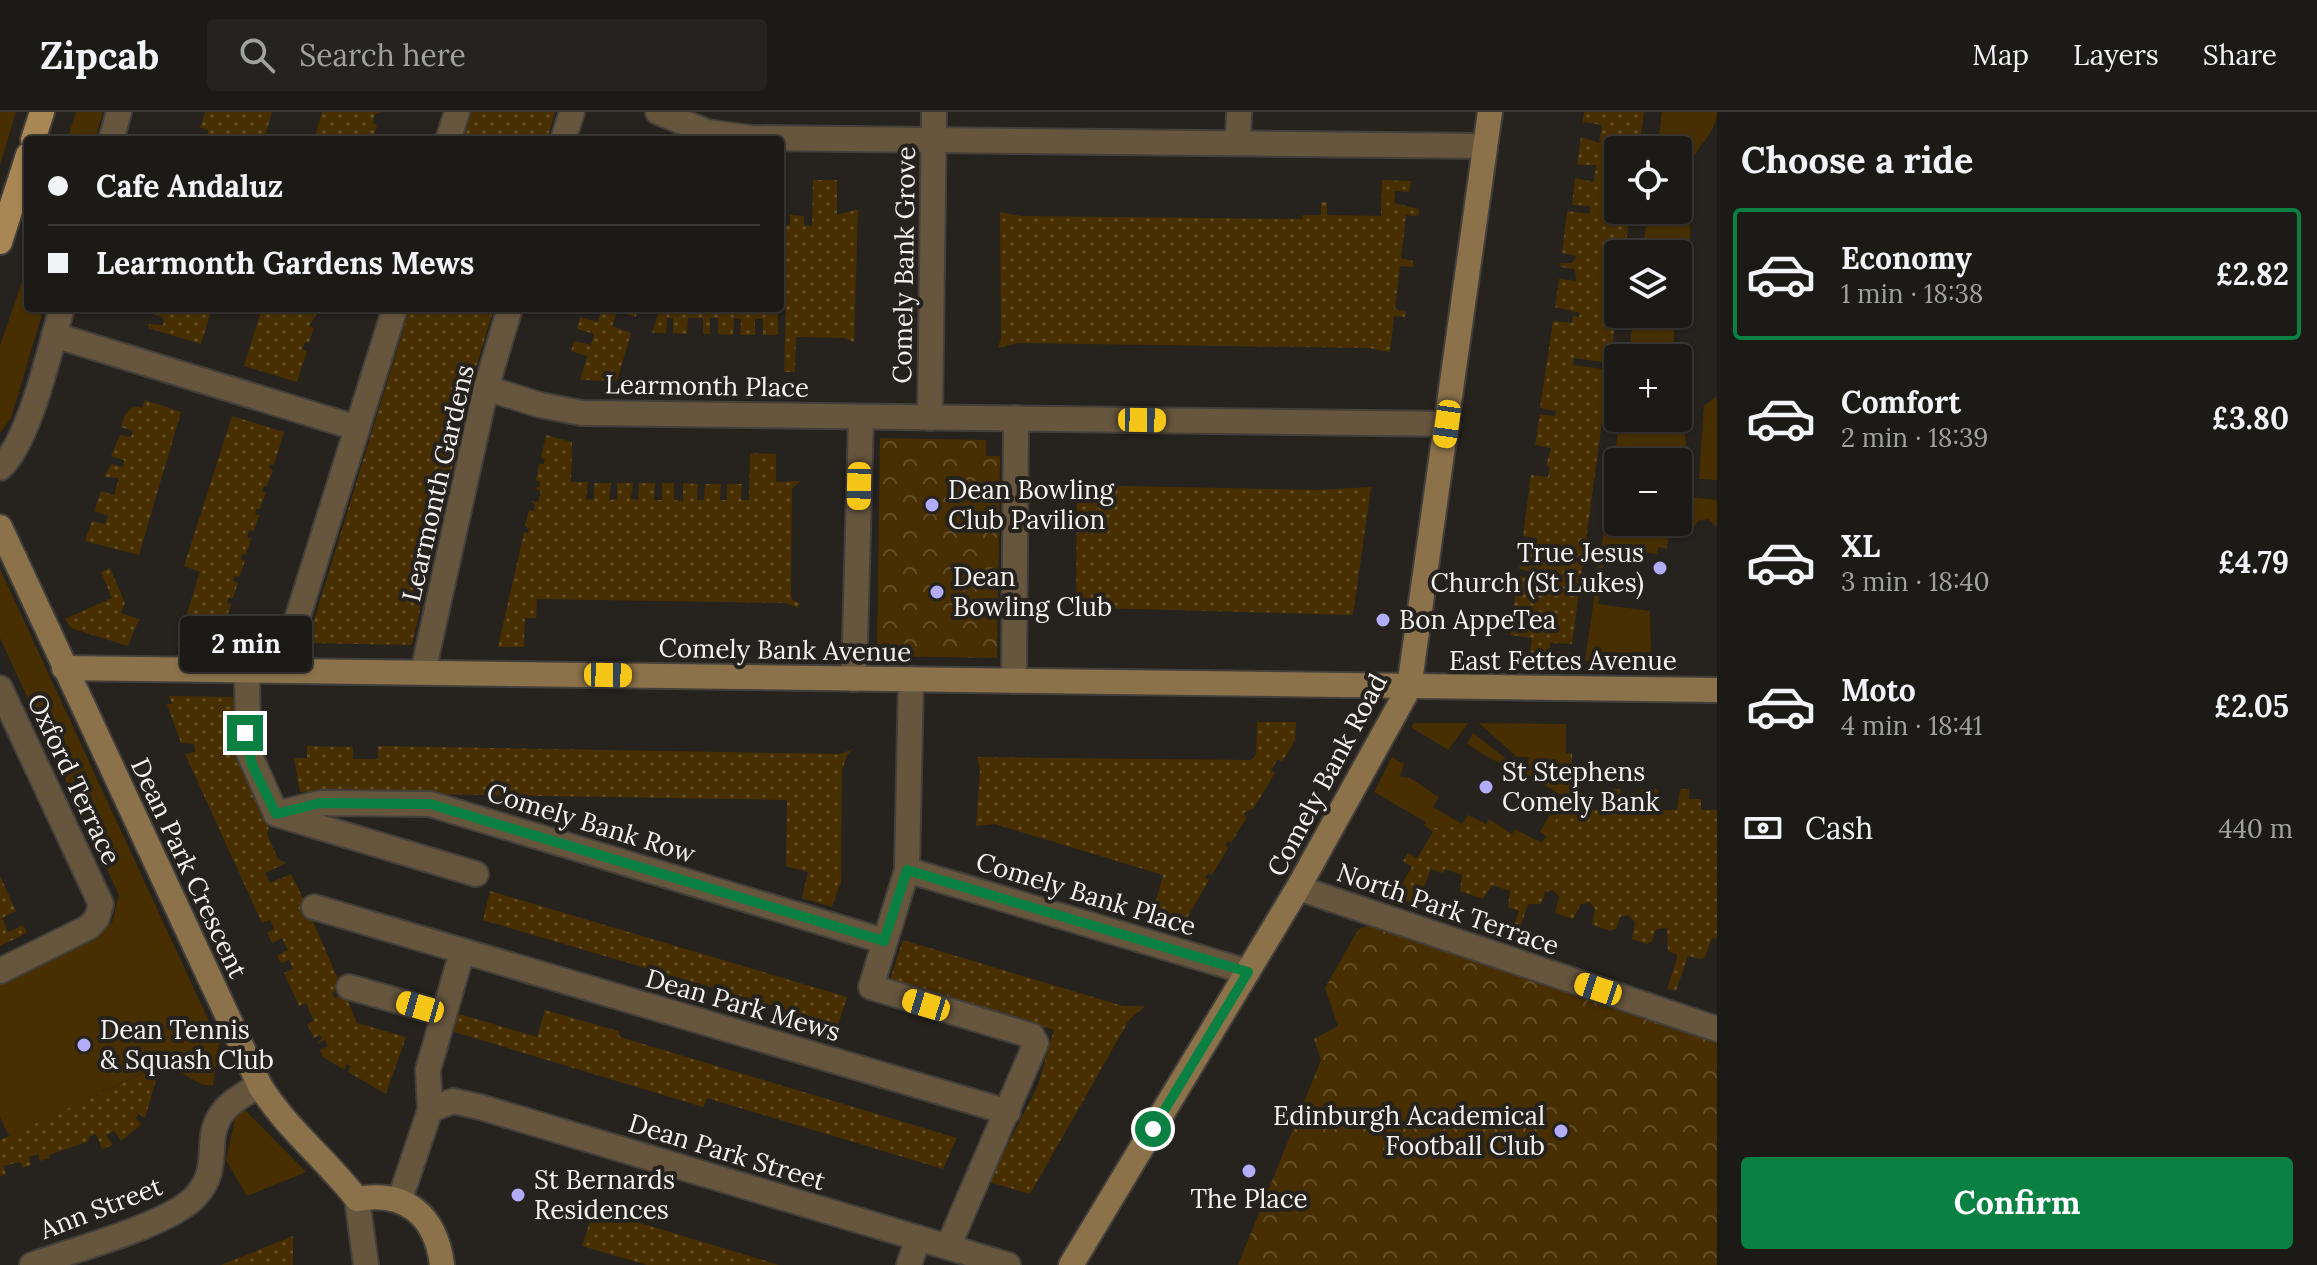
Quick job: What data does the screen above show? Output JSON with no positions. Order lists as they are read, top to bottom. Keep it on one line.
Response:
{"streets":{"street":["Comely Bank Grove","Learmonth Place","Learmonth Gardens","Comely Bank Avenue","East Fettes Avenue","Comely Bank Road","Oxford Terrace","Comely Bank Row","Dean Park Crescent","Comely Bank Place","North Park Terrace","Dean Park Mews","Dean Park Street","Ann Street"]},"crossings":[["Comely Bank Grove","Learmonth Place"],["Learmonth Place","Learmonth Gardens"],["Learmonth Place","Comely Bank Road"],["Learmonth Gardens","Comely Bank Avenue"],["Comely Bank Avenue","East Fettes Avenue"],["Comely Bank Avenue","Comely Bank Road"],["Comely Bank Avenue","Dean Park Crescent"],["East Fettes Avenue","Comely Bank Road"],["Comely Bank Road","Comely Bank Place"],["Comely Bank Road","North Park Terrace"],["Dean Park Crescent","Ann Street"]],"places":["Dean Bowling Club Pavilion","True Jesus Church (St Lukes)","Dean Bowling Club","Bon AppeTea","St Stephens Comely Bank","Dean Tennis & Squash Club","Edinburgh Academical Football Club","The Place","St Bernards Residences"],"page":{"header":"Zipcab","search":"Search here","nav":["Map","Layers","Share"],"heading":"Choose a ride","map_buttons":["+","−"],"banner":["Cafe Andaluz","Learmonth Gardens Mews"],"list":[{"name":"Economy","note":"1 min · 18:38","value":"£2.82"},{"name":"Comfort","note":"2 min · 18:39","value":"£3.80"},{"name":"XL","note":"3 min · 18:40","value":"£4.79"},{"name":"Moto","note":"4 min · 18:41","value":"£2.05"}],"bubble":"2 min","pay":["Cash","440 m"],"buttons":"Confirm"}}
